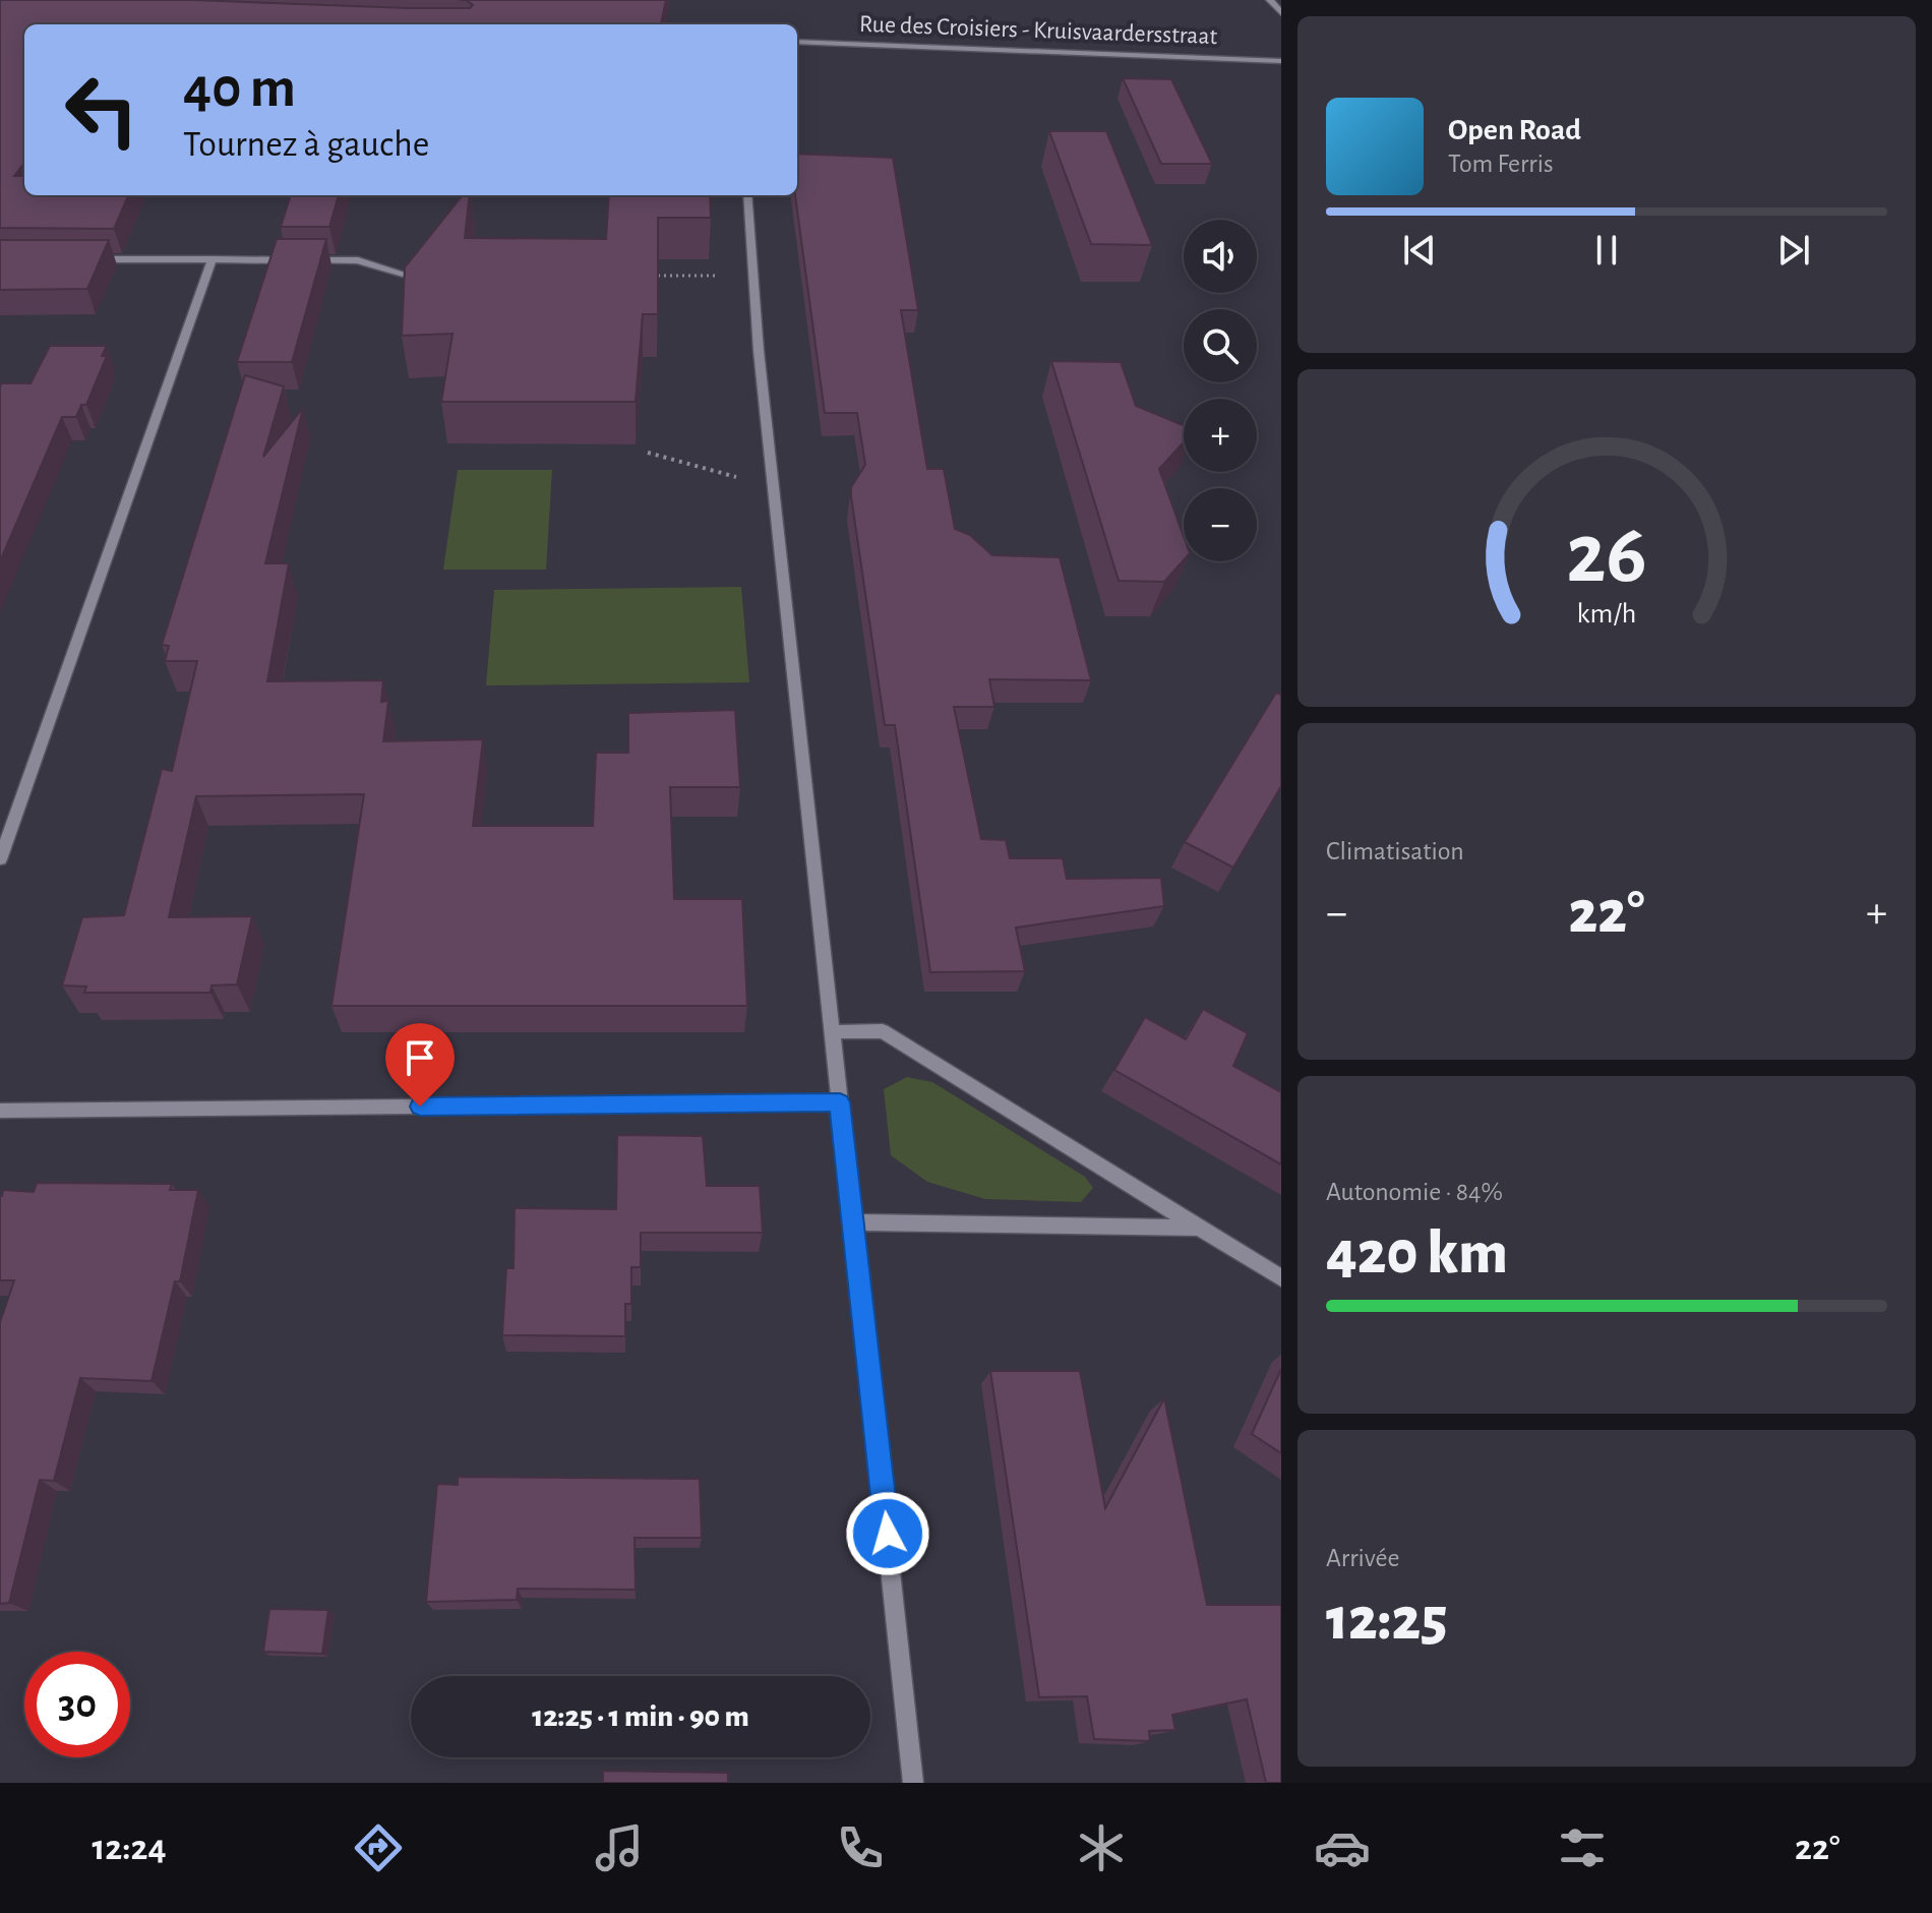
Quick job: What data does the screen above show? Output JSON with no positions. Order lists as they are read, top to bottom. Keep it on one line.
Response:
{"streets":{"street":["Rue des Croisiers - Kruisvaardersstraat"]},"page":{"turn":["40 m","Tournez à gauche"],"song":["Open Road","Tom Ferris"],"map_buttons":["+","−"],"tile":["Climatisation",["Autonomie · 84%","420 km"],["Arrivée","12:25"]],"heat":["−","22°","+"],"limit":"30","trip":"12:25 · 1 min · 90 m","tabs":["12:24","22°"],"gauge":["26","km/h"]}}
